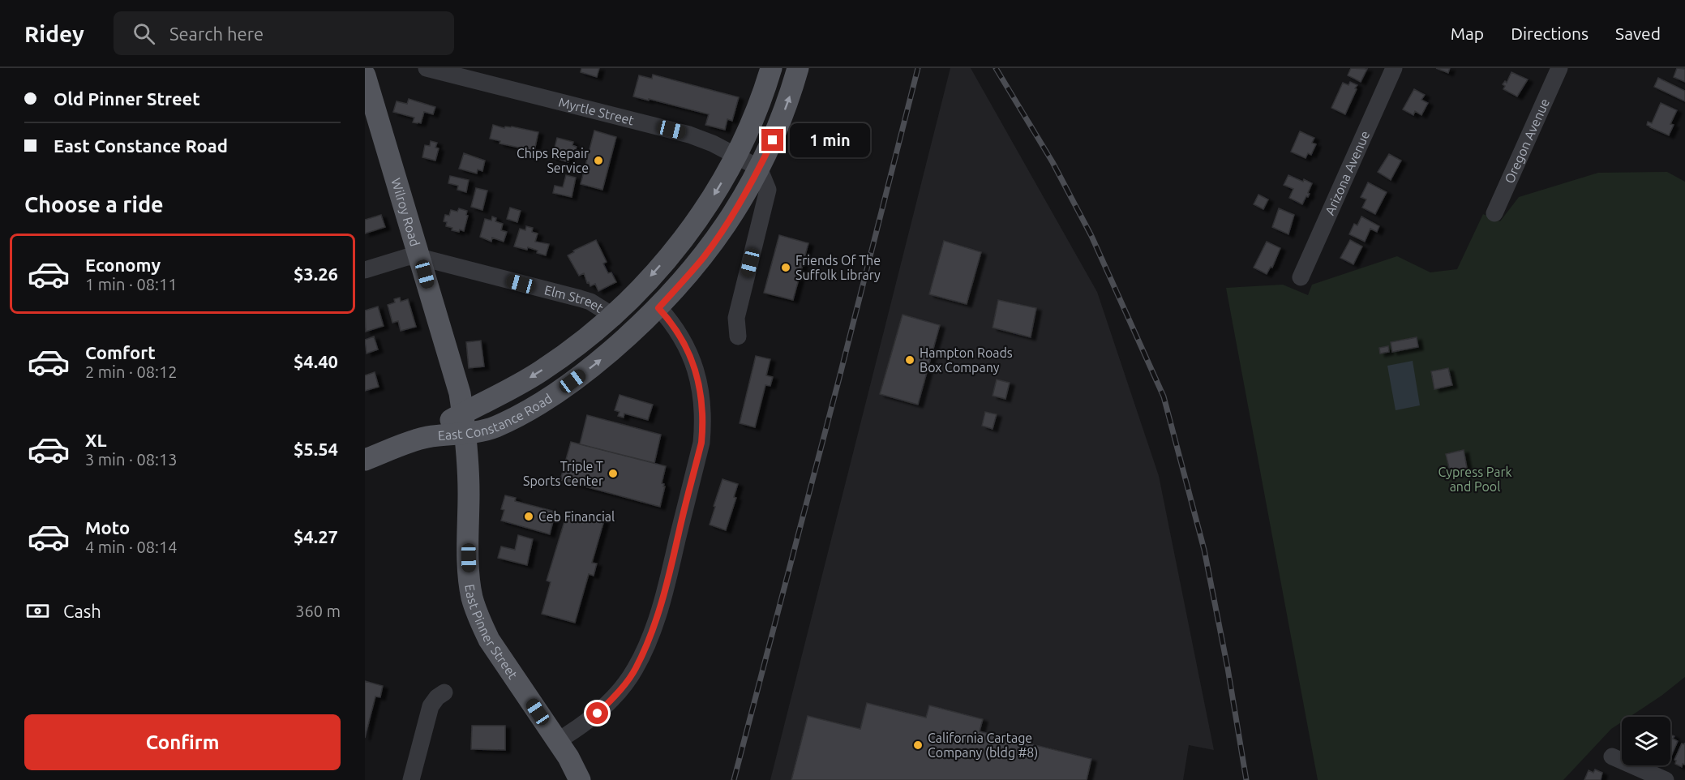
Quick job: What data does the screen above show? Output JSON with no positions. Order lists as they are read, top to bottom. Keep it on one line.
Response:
{"streets":{"main road":["Wilroy Road","East Constance Road","East Pinner Street"],"street":["Myrtle Street","Oregon Avenue","Arizona Avenue","Elm Street"]},"crossings":[["Myrtle Street","East Constance Road"],["Wilroy Road","Elm Street"],["Wilroy Road","East Constance Road"],["Wilroy Road","East Pinner Street"],["Elm Street","East Constance Road"],["East Constance Road","East Pinner Street"]],"parks":["Cypress Park and Pool"],"places":["Chips Repair Service","Friends Of The Suffolk Library","Hampton Roads Box Company","Triple T Sports Center","Ceb Financial","California Cartage Company (bldg #8)"],"page":{"header":"Ridey","search":"Search here","nav":["Map","Directions","Saved"],"banner":["Old Pinner Street","East Constance Road"],"bubble":"1 min","heading":"Choose a ride","list":[{"name":"Economy","note":"1 min · 08:11","value":"$3.26"},{"name":"Comfort","note":"2 min · 08:12","value":"$4.40"},{"name":"XL","note":"3 min · 08:13","value":"$5.54"},{"name":"Moto","note":"4 min · 08:14","value":"$4.27"}],"pay":["Cash","360 m"],"buttons":"Confirm"}}
